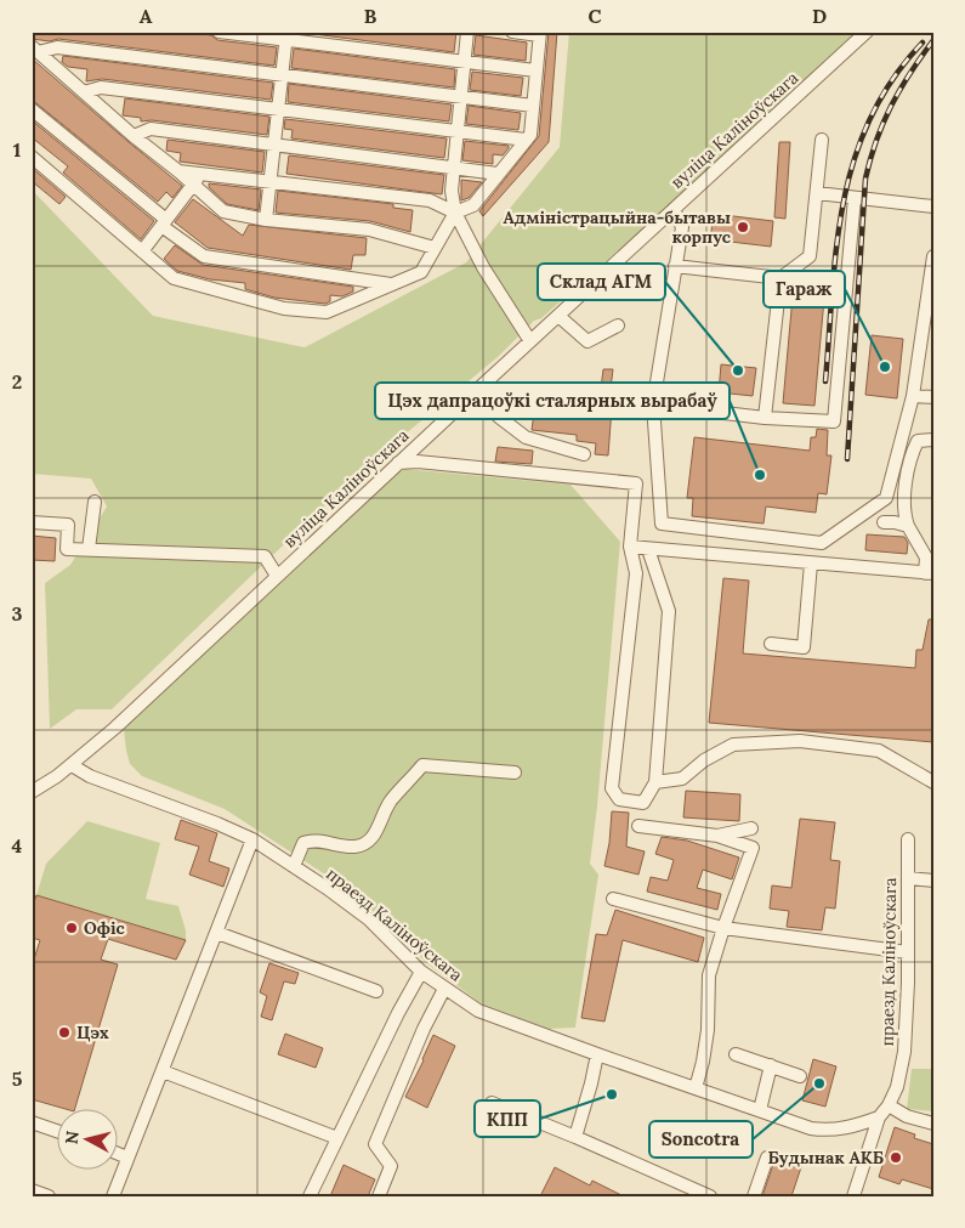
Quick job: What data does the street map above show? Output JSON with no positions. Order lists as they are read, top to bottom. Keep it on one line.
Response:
{"streets":{"street":["вуліца Каліноўскага","праезд Каліноўскага"]},"crossings":[["вуліца Каліноўскага","праезд Каліноўскага"]],"places":["Адміністрацыйна-бытавы корпус","Гараж","Склад АГМ","Цэх дапрацоўкі сталярных вырабаў","Офіс","Цэх","Soncotra","КПП","Будынак АКБ"],"north":"left","grid":{"columns":["A","B","C","D"],"rows":["1","2","3","4","5"]}}
